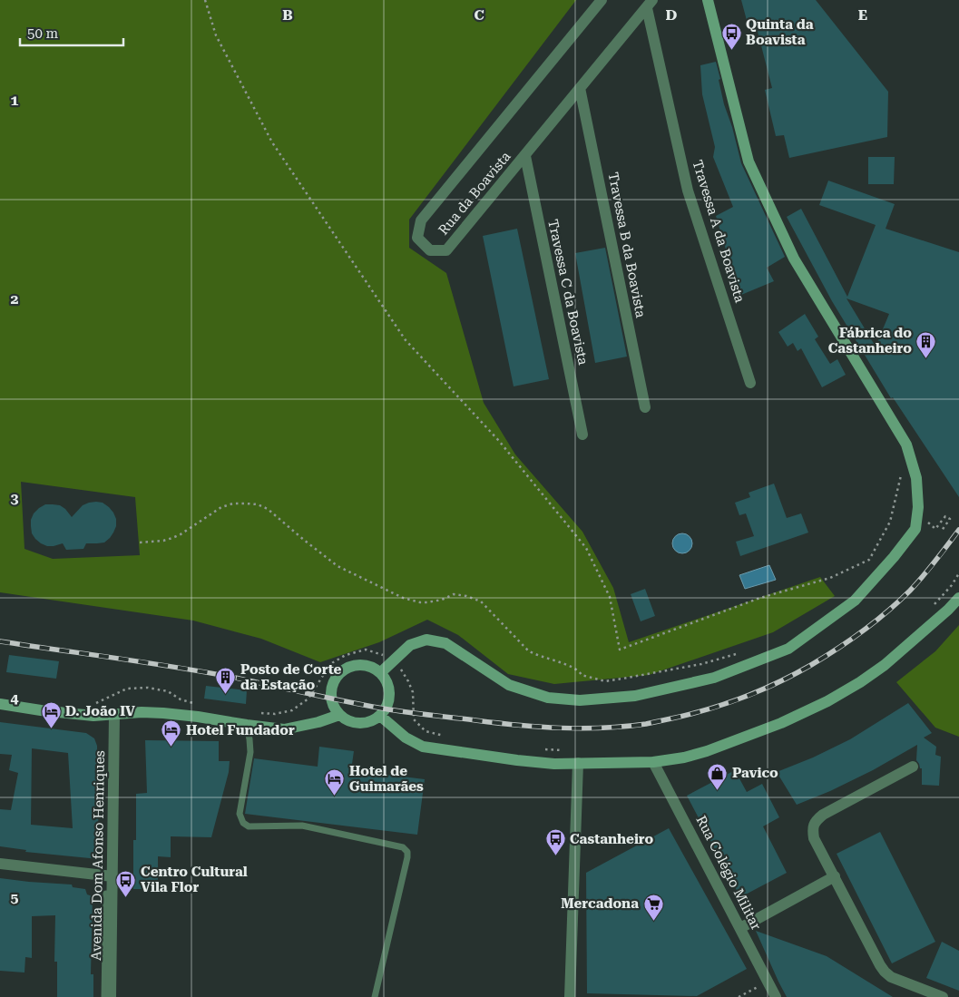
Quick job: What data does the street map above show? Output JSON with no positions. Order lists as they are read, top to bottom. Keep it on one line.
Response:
{"streets":{"street":["Rua da Boavista","Travessa A da Boavista","Travessa B da Boavista","Travessa C da Boavista","Avenida Dom Afonso Henriques","Rua Colégio Militar"]},"crossings":[["Rua da Boavista","Travessa A da Boavista"],["Rua da Boavista","Travessa B da Boavista"],["Rua da Boavista","Travessa C da Boavista"]],"places":{"bus stop":["Quinta da Boavista","Castanheiro","Centro Cultural Vila Flor"],"building":["Fábrica do Castanheiro","Posto de Corte da Estação"],"hotel":["D. João IV","Hotel Fundador","Hotel de Guimarães"],"shop":["Pavico"],"supermarket":["Mercadona"]},"scale_bar":"50 m","grid":{"columns":["B","C","D","E"],"rows":["1","2","3","4","5"]}}
